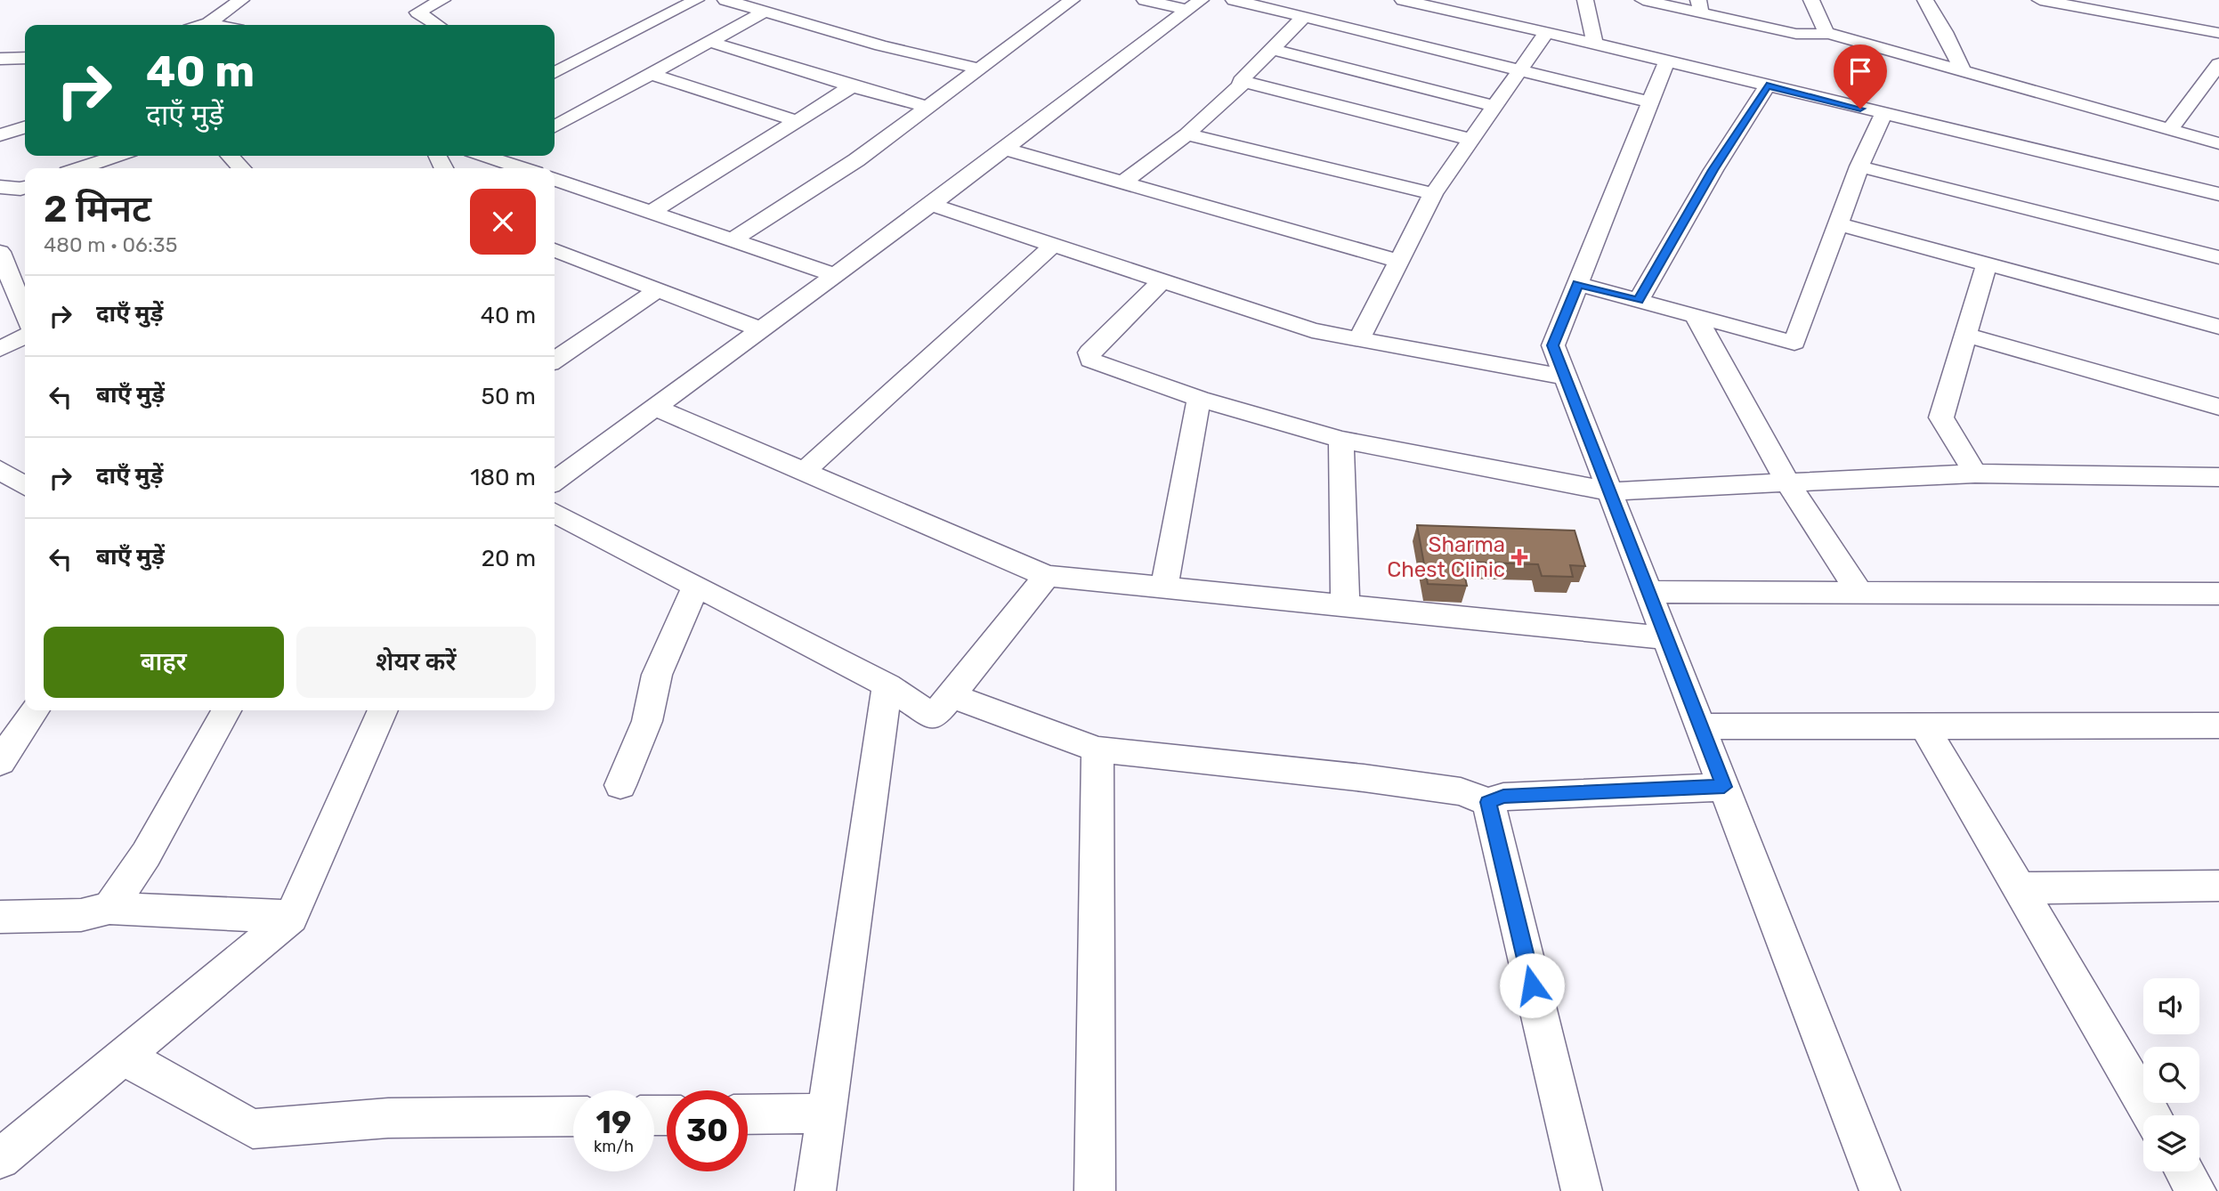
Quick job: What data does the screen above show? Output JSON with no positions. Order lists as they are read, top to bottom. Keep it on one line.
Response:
{"places":{"health":["Sharma Chest Clinic"]},"page":{"turn":["40 m","दाएँ मुड़ें"],"heading":["2 मिनट","480 m · 06:35"],"list":[{"name":"दाएँ मुड़ें","value":"40 m"},{"name":"बाएँ मुड़ें","value":"50 m"},{"name":"दाएँ मुड़ें","value":"180 m"},{"name":"बाएँ मुड़ें","value":"20 m"}],"buttons":["बाहर","शेयर करें"],"speed":"19 km/h","limit":"30"}}
